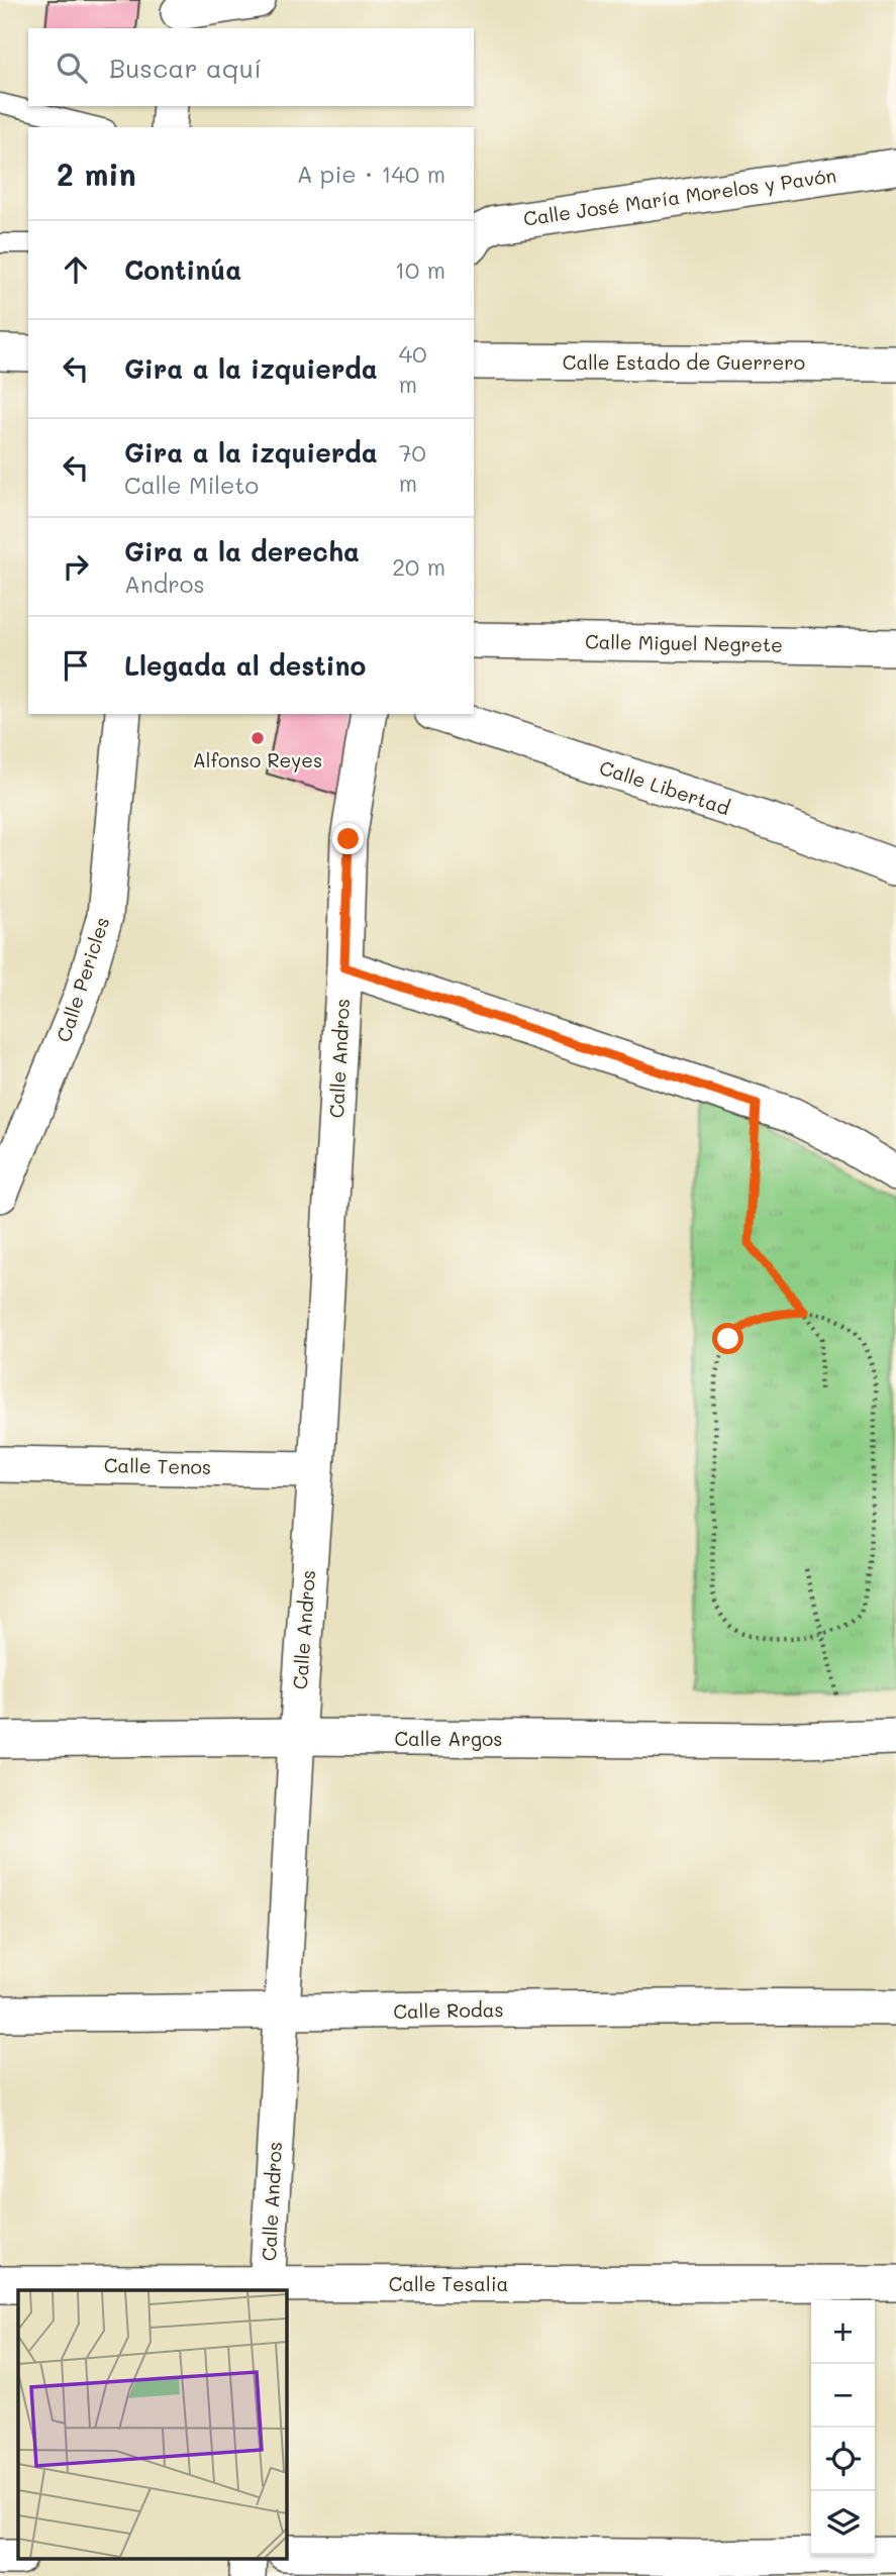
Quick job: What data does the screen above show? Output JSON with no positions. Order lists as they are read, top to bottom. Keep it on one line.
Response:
{"streets":{"street":["Calle José María Morelos y Pavón","Calle Estado de Guerrero","Calle Miguel Negrete","Calle Libertad","Calle Pericles","Calle Andros","Calle Tenos","Calle Argos","Calle Rodas","Calle Tesalia"]},"crossings":[["Calle Andros","Calle Tenos"],["Calle Andros","Calle Argos"],["Calle Andros","Calle Rodas"],["Calle Andros","Calle Tesalia"]],"places":["Alfonso Reyes"],"page":{"search":"Buscar aquí","heading":["2 min","A pie · 140 m"],"list":[["Continúa","10 m"],["Gira a la izquierda","40 m"],["Gira a la izquierda","Calle Mileto","70 m"],["Gira a la derecha","Andros","20 m"],"Llegada al destino"],"map_buttons":["+","−"]}}
